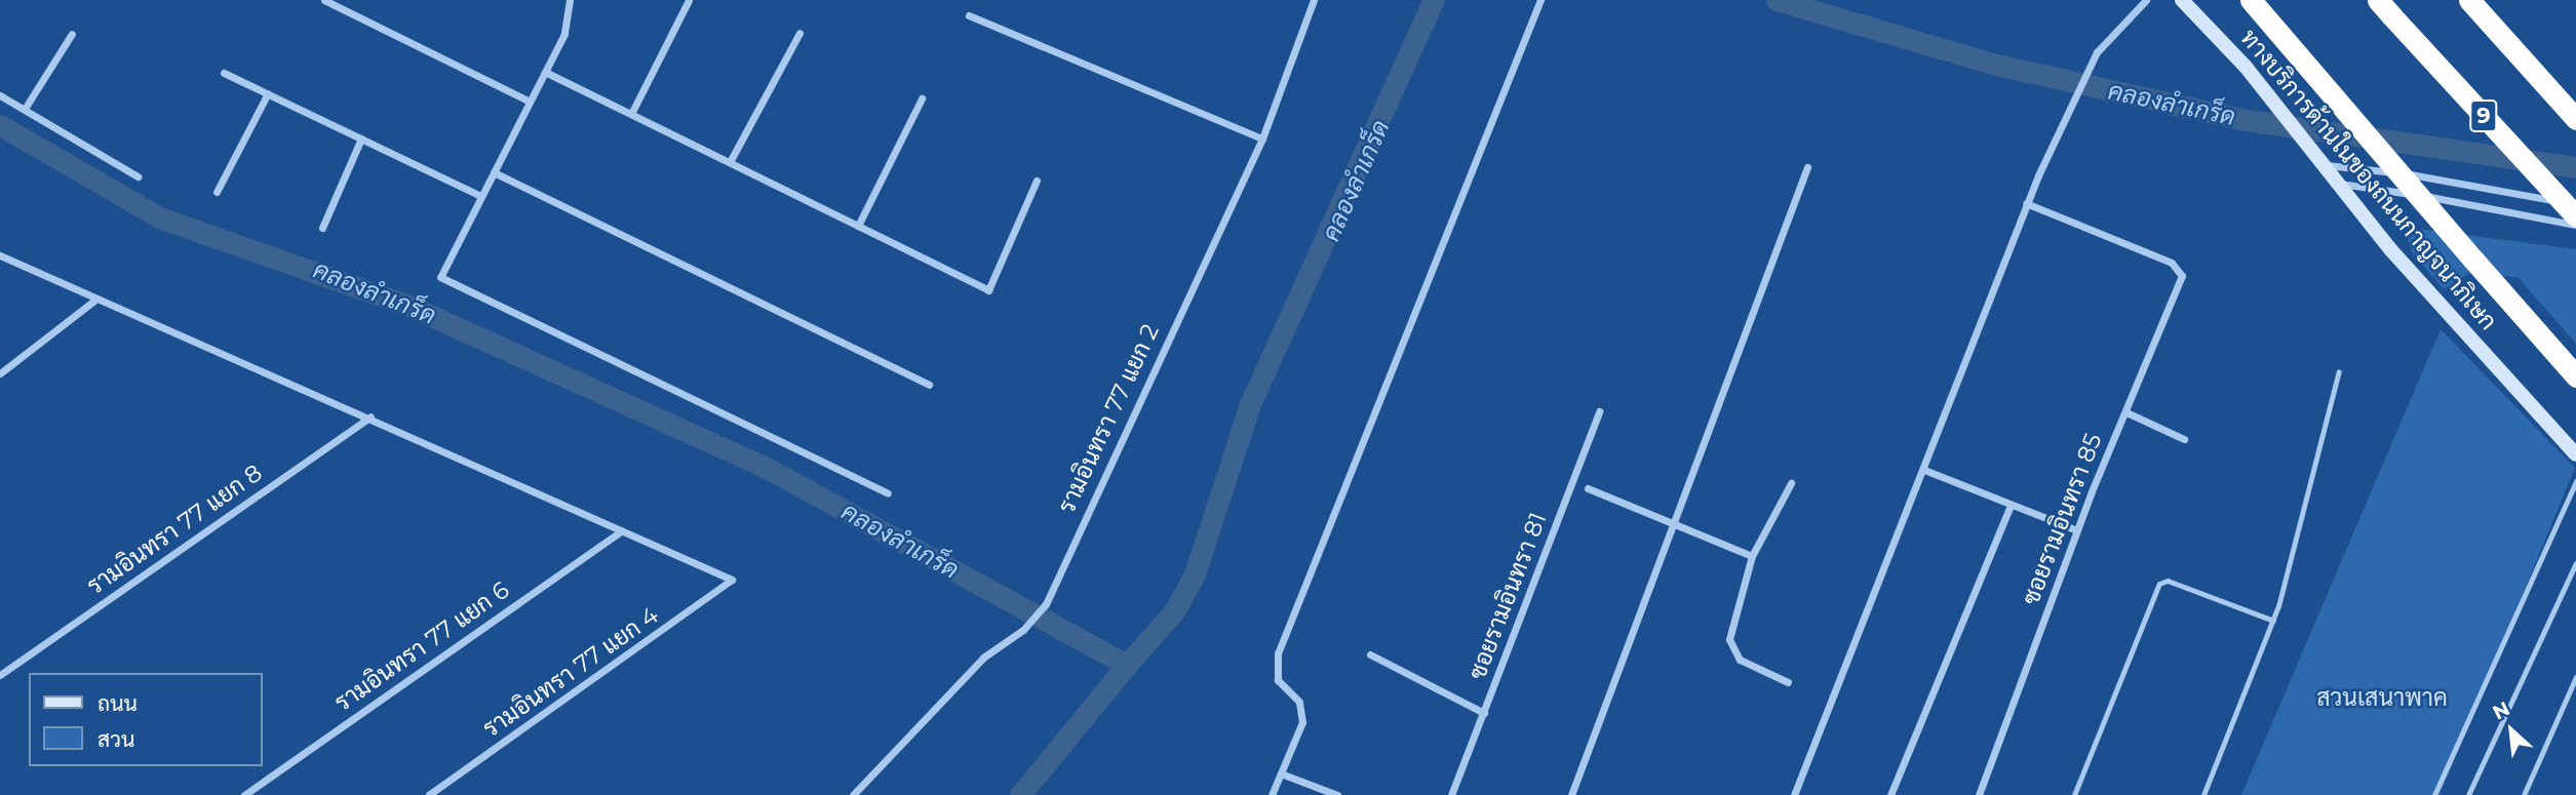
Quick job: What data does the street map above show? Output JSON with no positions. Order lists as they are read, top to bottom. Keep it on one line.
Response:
{"streets":{"highway":["9"],"main road":["ทางบริการด้านในของถนนกาญจนาภิเษก"],"street":["รามอินทรา 77 แยก 2","ซอยรามอินทรา 85","รามอินทรา 77 แยก 8","ซอยรามอินทรา 81","รามอินทรา 77 แยก 6","รามอินทรา 77 แยก 4"]},"crossings":[["รามอินทรา 77 แยก 6","รามอินทรา 77 แยก 4"]],"water":["คลองลำเกร็ด"],"parks":["สวนเสนาพาค"],"legend":["ถนน","สวน"],"north":"top left"}
